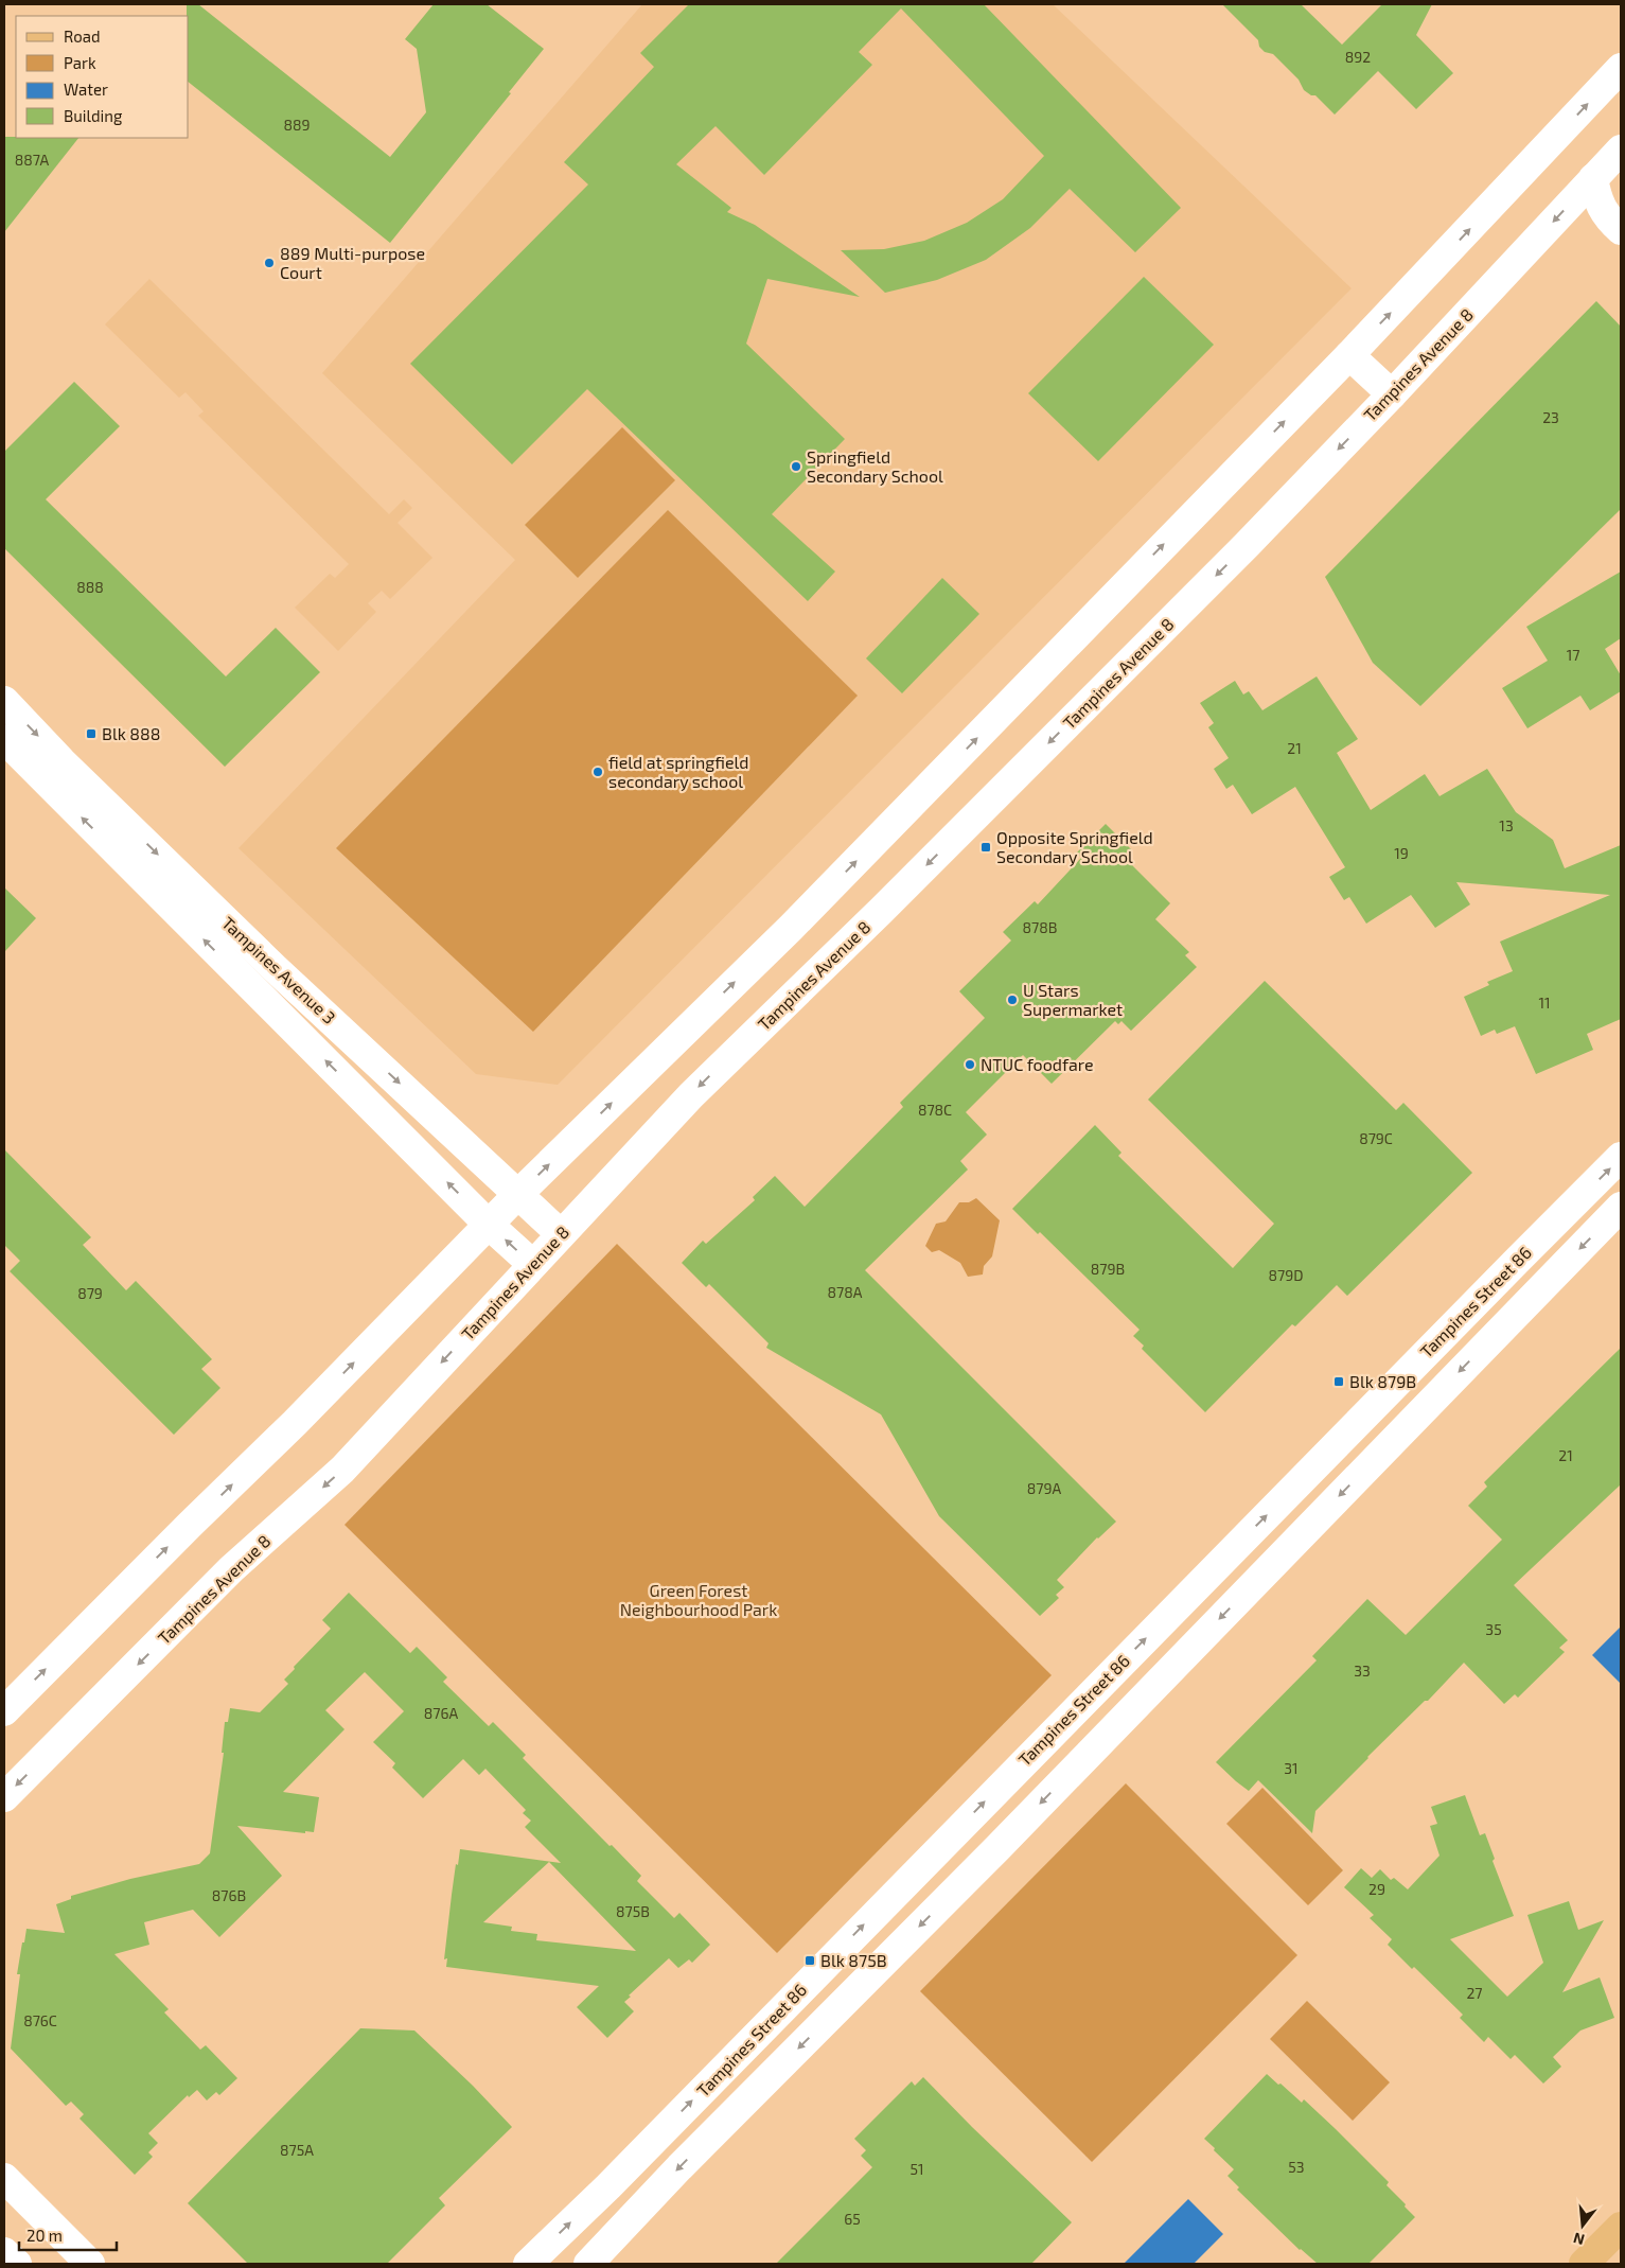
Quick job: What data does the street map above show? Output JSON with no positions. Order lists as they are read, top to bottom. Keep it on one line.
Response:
{"streets":{"street":["Tampines Avenue 8","Tampines Avenue 3","Tampines Street 86"]},"crossings":[["Tampines Avenue 8","Tampines Avenue 3"]],"parks":["Green Forest Neighbourhood Park"],"places":{"other":["889 Multi-purpose Court","Springfield Secondary School","field at springfield secondary school","U Stars Supermarket","NTUC foodfare"],"transit":["Blk 888","Opposite Springfield Secondary School","Blk 879B","Blk 875B"]},"house_numbers":["892","889","887A","23","888","17","21","13","19","878B","11","878C","879C","879B","879D","878A","879","21","879A","35","33","876A","31","29","876B","875B","27","876C","875A","53","51","65"],"legend":["Road","Park","Water","Building"],"scale_bar":"20 m","north":"bottom"}
